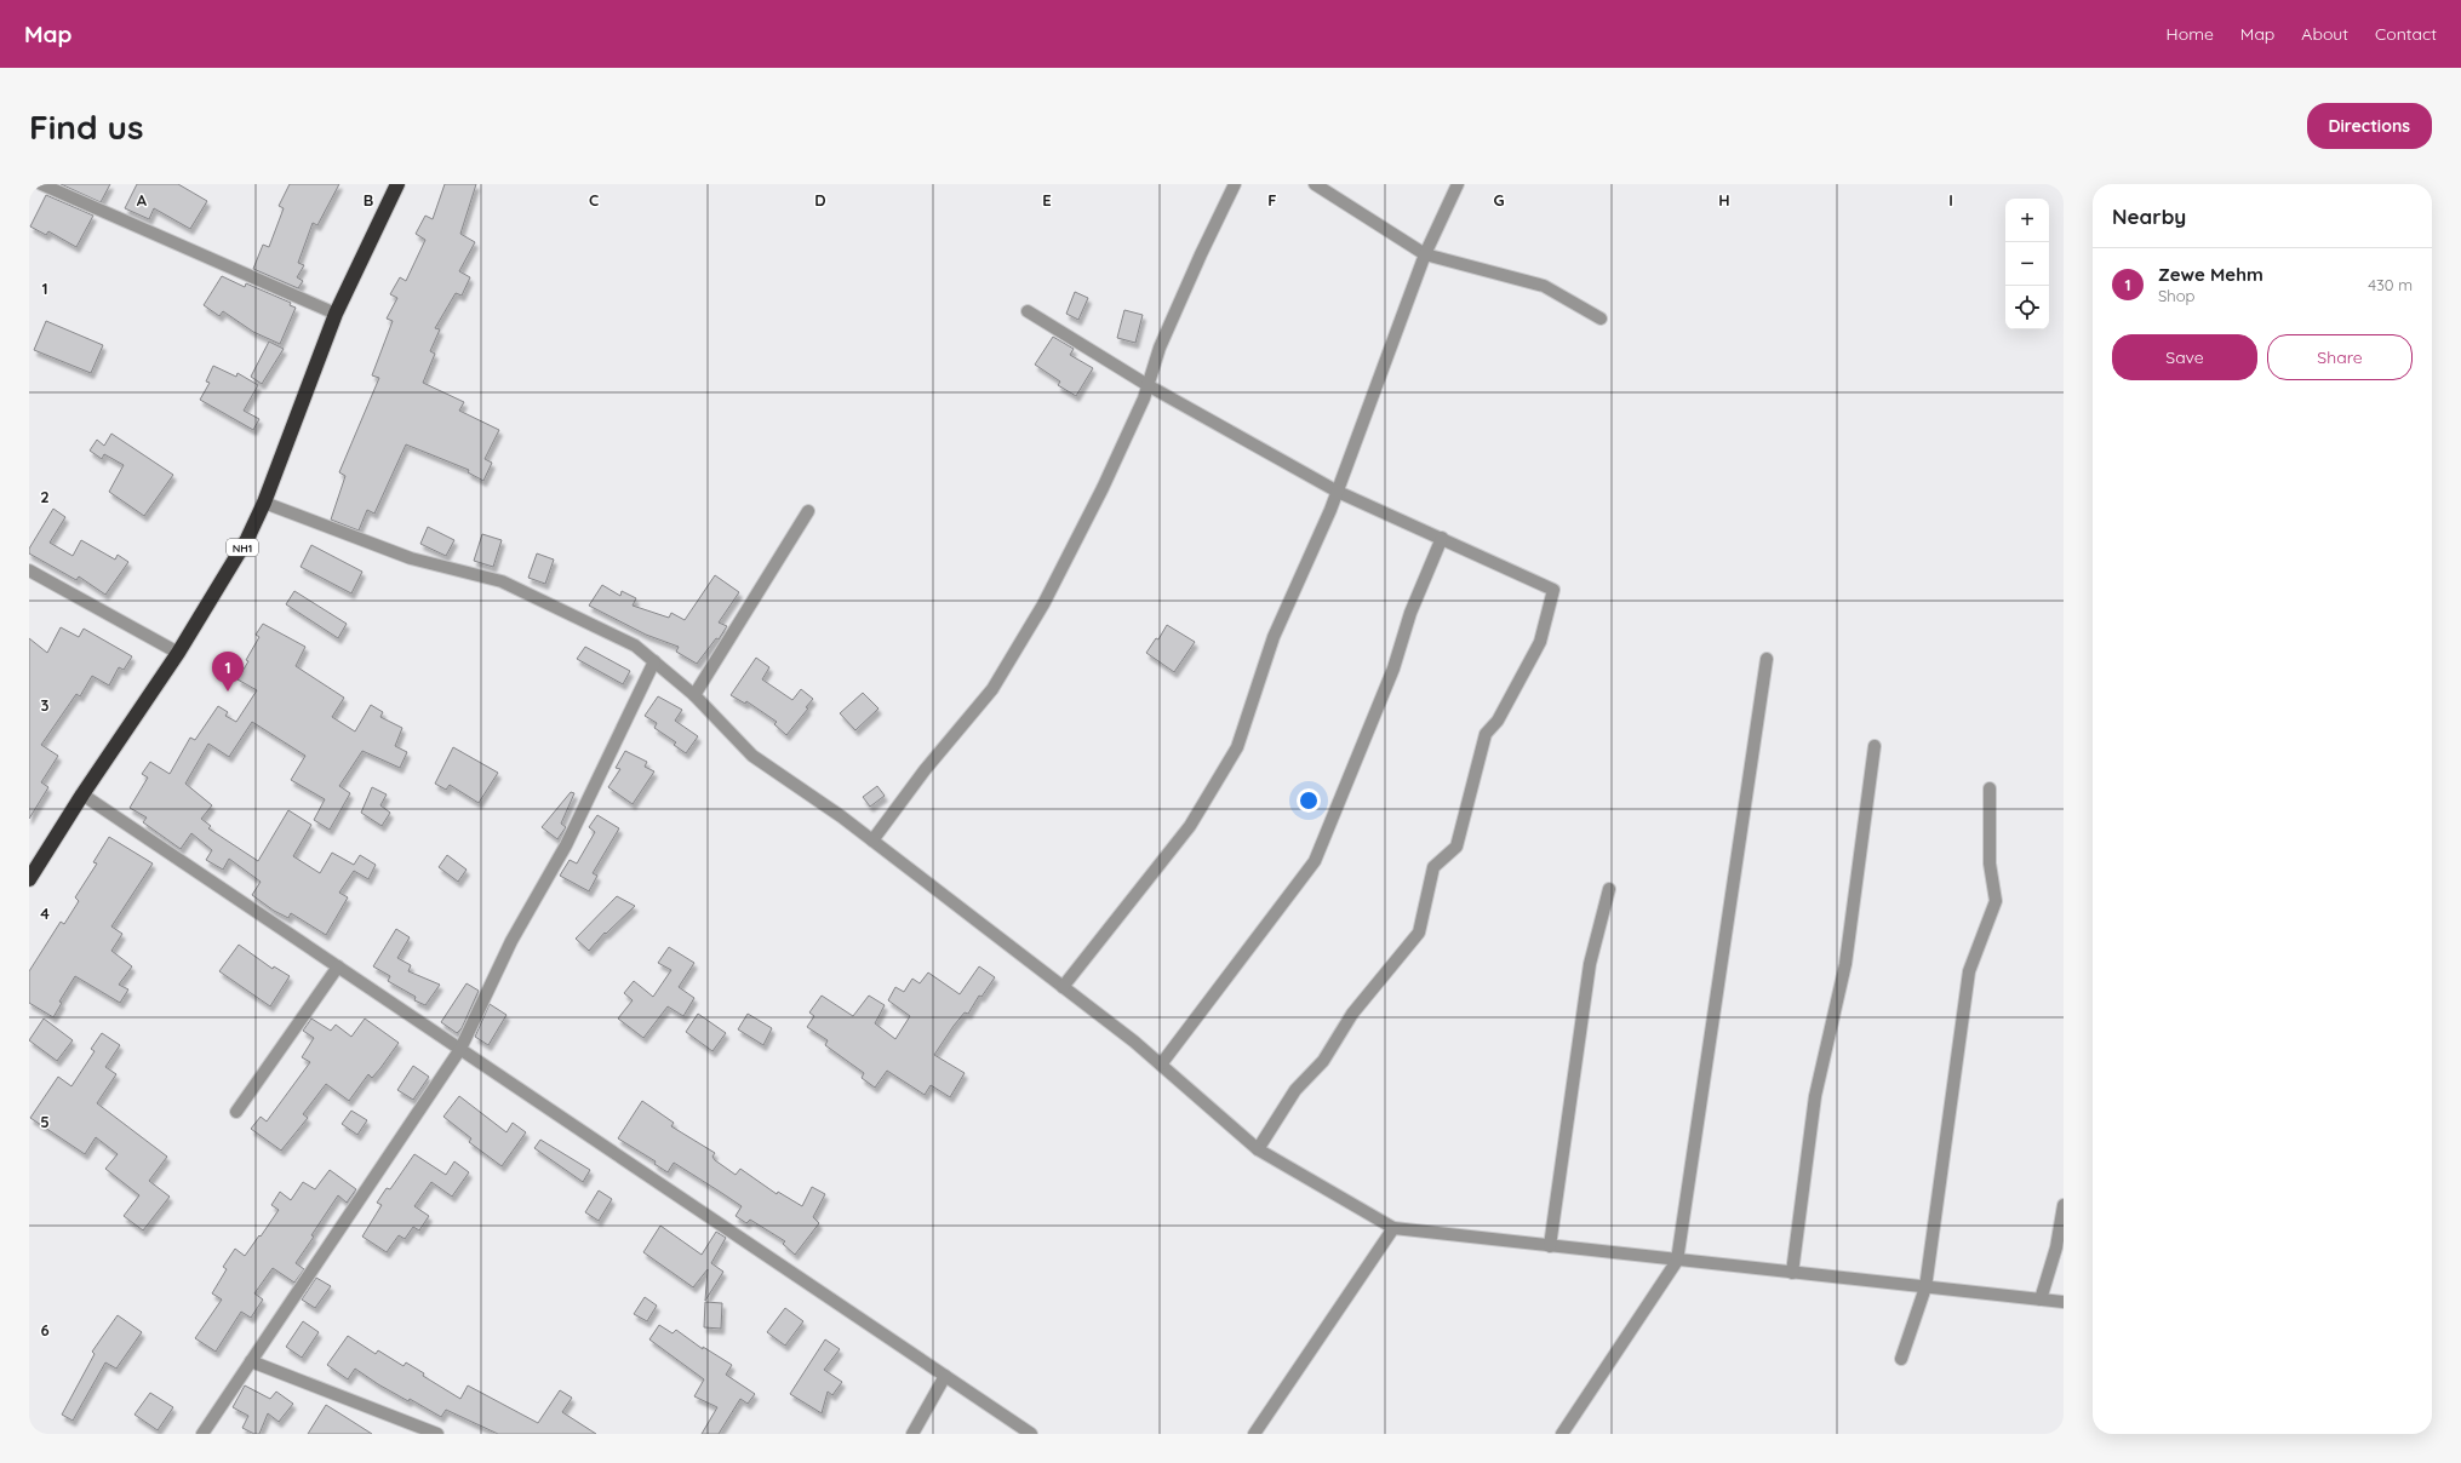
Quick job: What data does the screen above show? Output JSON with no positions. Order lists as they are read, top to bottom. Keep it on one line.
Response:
{"streets":{"highway":["NH1"]},"page":{"header":"Map","nav":["Home","Map","About","Contact"],"buttons":["Directions",["Save","Share"]],"title":"Find us","heading":"Nearby","map_buttons":["+","−"],"list":[{"mark":"1","name":"Zewe Mehm","note":"Shop","value":"430 m"}],"pins":"1"},"grid":{"columns":["A","B","C","D","E","F","G","H","I"],"rows":["1","2","3","4","5","6"]}}
